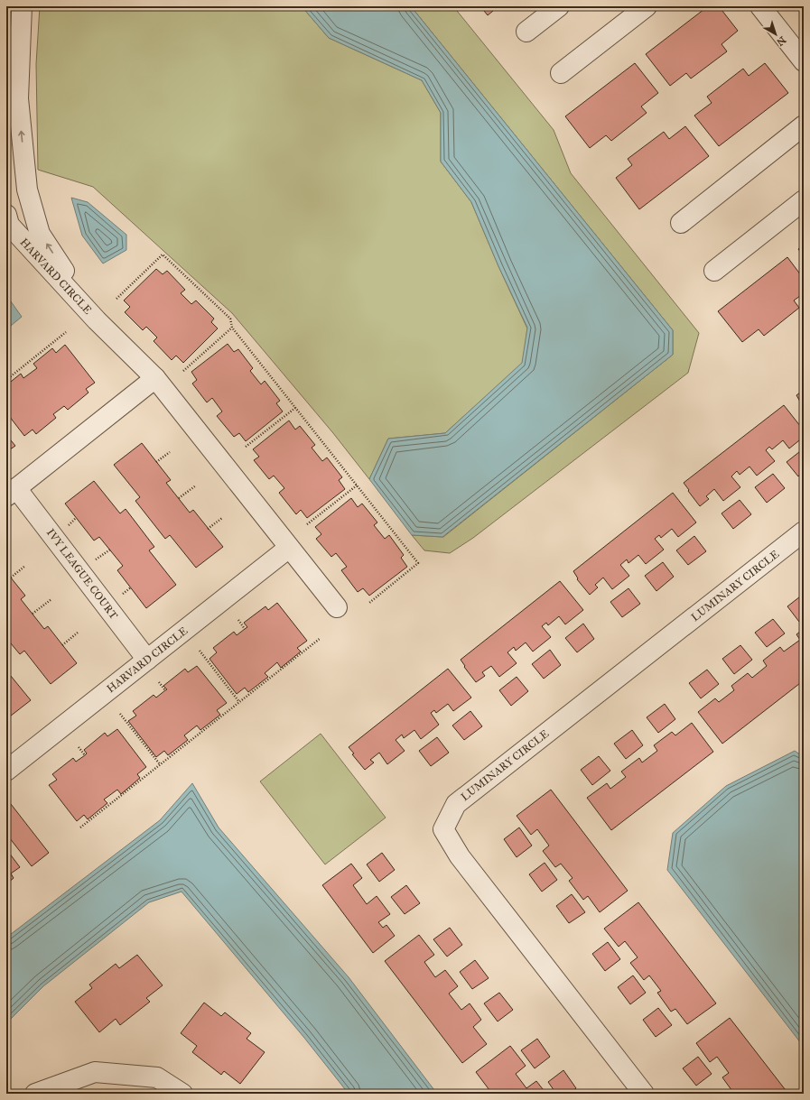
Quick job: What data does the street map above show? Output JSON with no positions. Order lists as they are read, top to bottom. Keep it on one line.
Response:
{"streets":{"street":["HARVARD CIRCLE","IVY LEAGUE COURT","LUMINARY CIRCLE"]},"crossings":[["HARVARD CIRCLE","IVY LEAGUE COURT"]],"north":"bottom right"}
